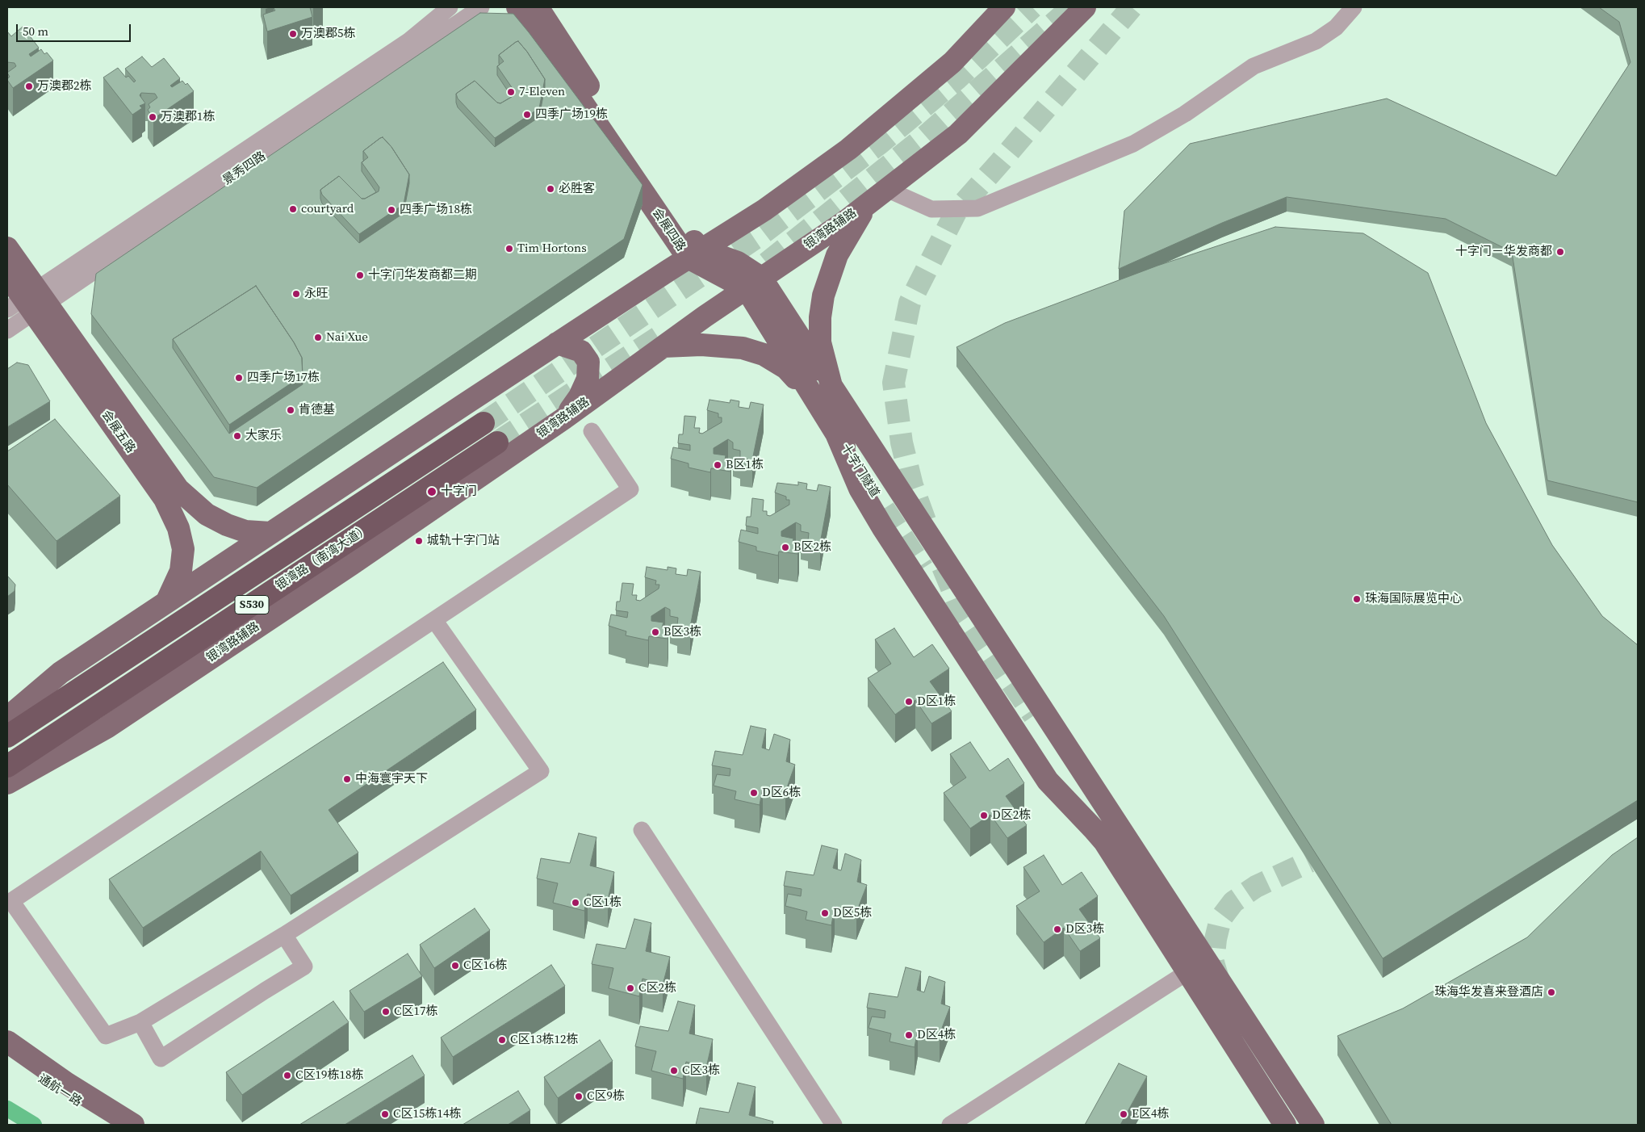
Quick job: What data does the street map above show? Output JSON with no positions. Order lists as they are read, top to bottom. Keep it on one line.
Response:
{"streets":{"highway":["银湾路（南湾大道）","S530"],"main road":["银湾路辅路","会展四路","会展五路","十字门隧道","通航一路"],"street":["景秀四路"]},"crossings":[["景秀四路","会展五路"]],"places":["万澳郡5栋","万澳郡2栋","7-Eleven","四季广场19栋","万澳郡1栋","必胜客","courtyard","四季广场18栋","Tim Hortons","十字门－华发商都","十字门华发商都二期","永旺","Nai Xue","四季广场17栋","肯德基","大家乐","B区1栋","十字门","城轨十字门站","B区2栋","珠海国际展览中心","B区3栋","D区1栋","中海寰宇天下","D区6栋","D区2栋","C区1栋","D区5栋","D区3栋","C区16栋","C区2栋","珠海华发喜来登酒店","C区17栋","D区4栋","C区13栋12栋","C区3栋","C区19栋18栋","C区9栋","C区15栋14栋","E区4栋"],"scale_bar":"50 m"}
